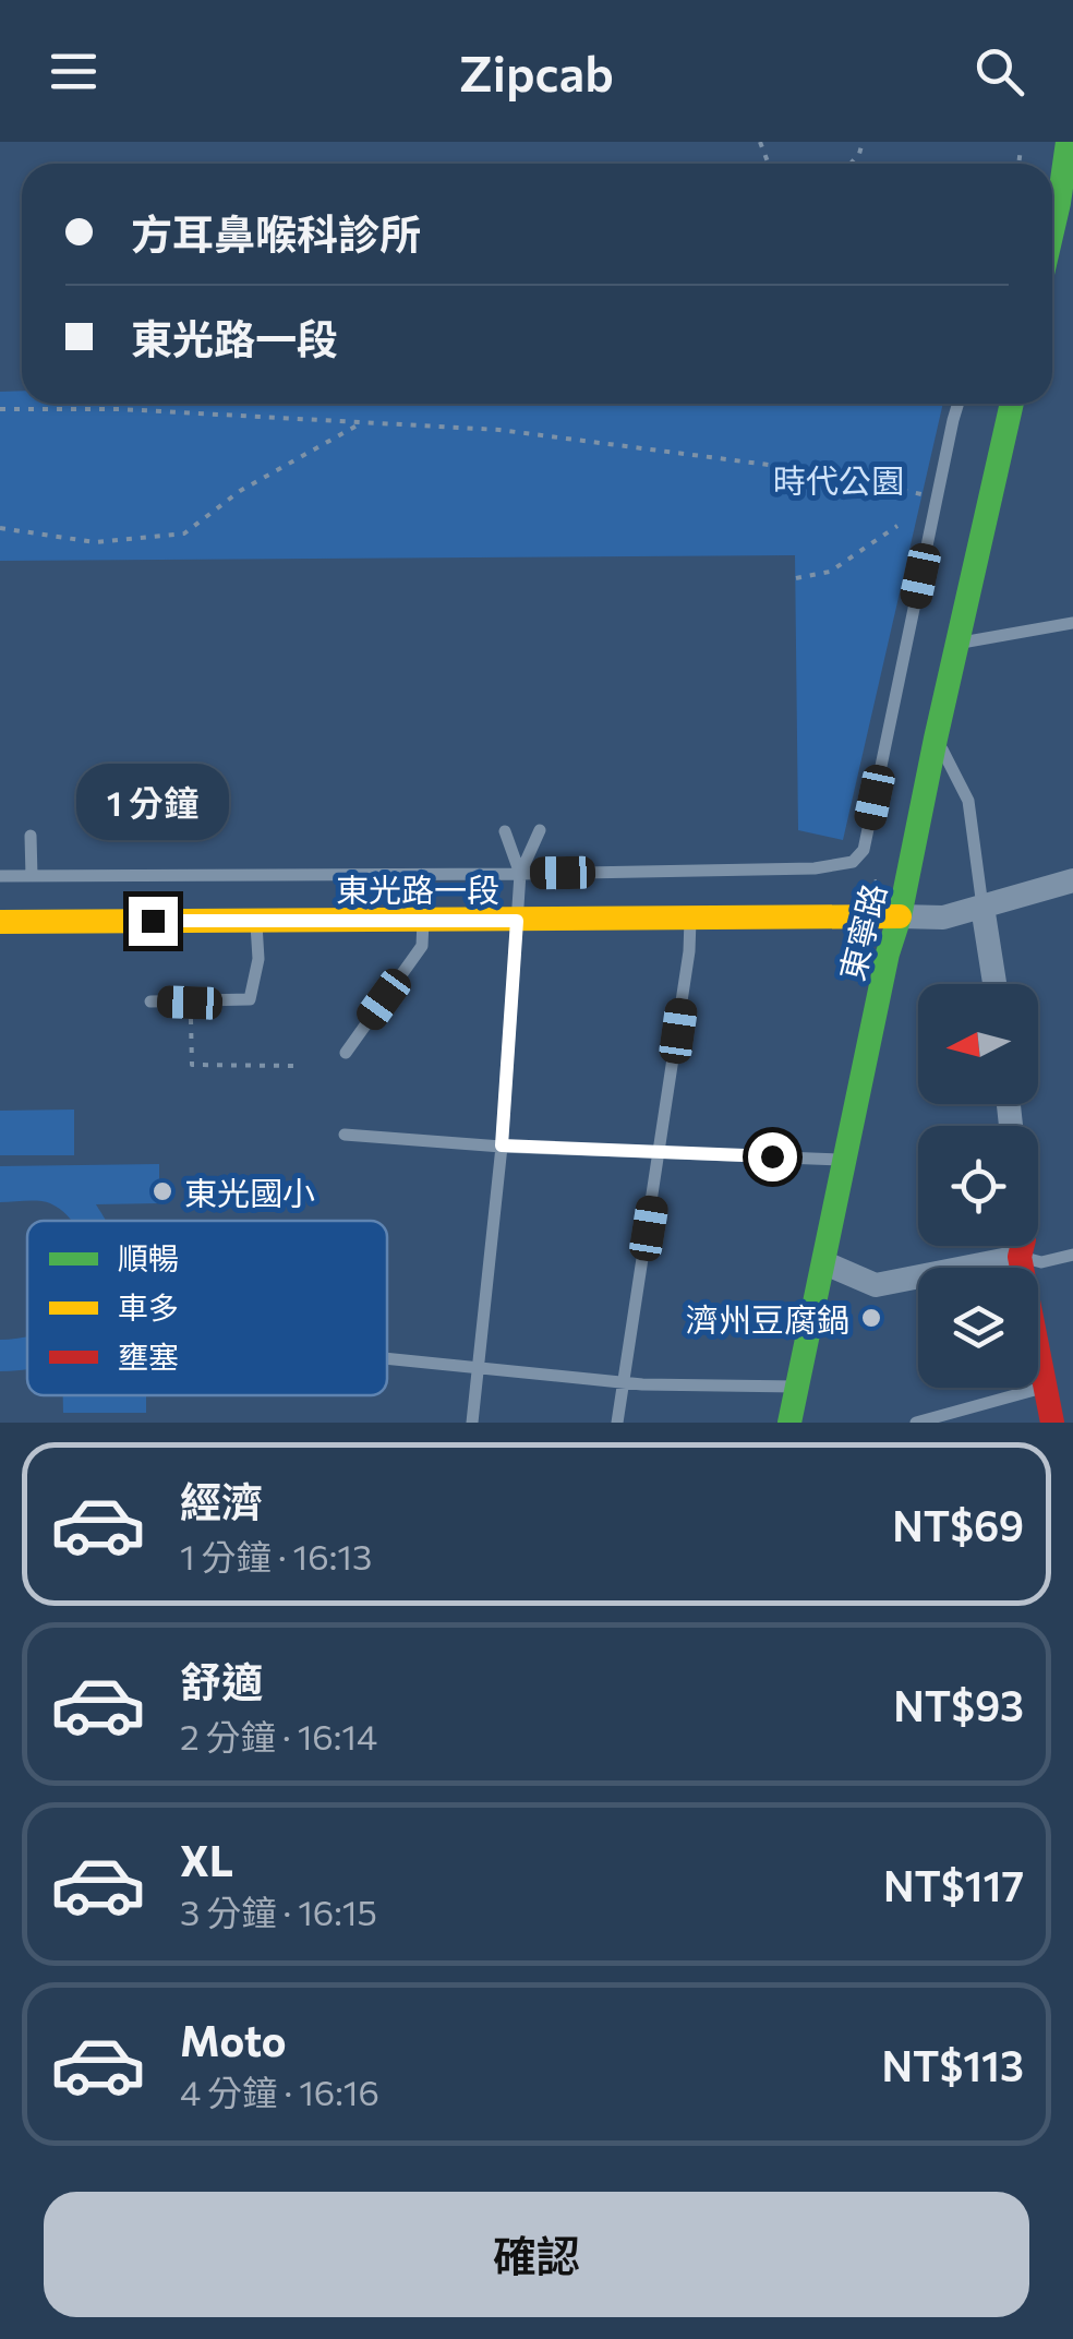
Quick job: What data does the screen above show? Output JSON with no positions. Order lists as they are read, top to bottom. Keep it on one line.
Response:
{"streets":{"street":["東光路一段","東寧路"]},"crossings":[["東光路一段","東寧路"]],"parks":["時代公園"],"places":["東光國小","濟州豆腐鍋"],"legend":["順暢","車多","壅塞"],"north":"left","page":{"header":"Zipcab","banner":["方耳鼻喉科診所","東光路一段"],"bubble":"1 分鐘","list":[{"name":"經濟","note":"1 分鐘 · 16:13","value":"NT$69"},{"name":"舒適","note":"2 分鐘 · 16:14","value":"NT$93"},{"name":"XL","note":"3 分鐘 · 16:15","value":"NT$117"},{"name":"Moto","note":"4 分鐘 · 16:16","value":"NT$113"}],"buttons":"確認"}}
